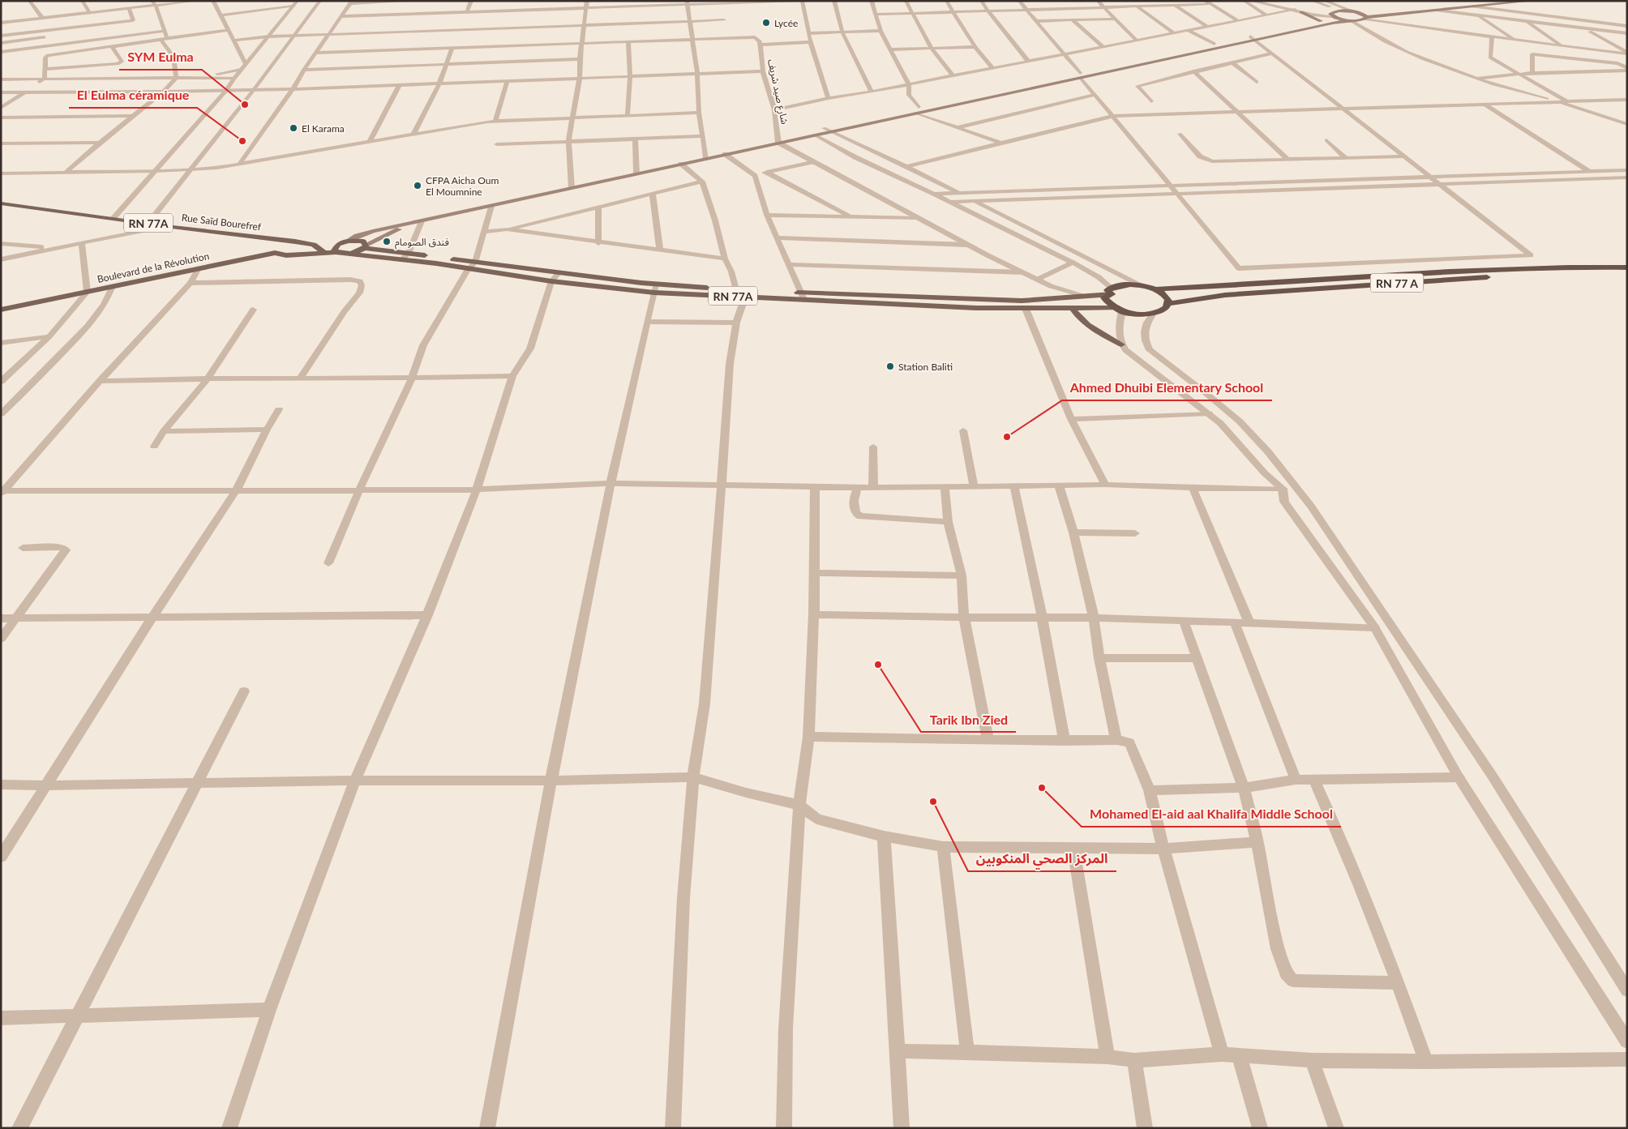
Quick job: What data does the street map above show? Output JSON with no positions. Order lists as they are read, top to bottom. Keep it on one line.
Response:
{"streets":{"highway":["RN 77 A"],"main road":["Rue Saïd Bourefref","RN 77A","Boulevard de la Révolution"],"street":["شارع صيد شريف"]},"places":["Lycée","SYM Eulma","El Karama","El Eulma céramique","CFPA Aicha Oum El Moumnine","فندق الصومام","Station Baliti","Ahmed Dhuibi Elementary School","Tarik Ibn Zied","Mohamed El-aid aal Khalifa Middle School","المركز الصحي المنكوبين"]}
